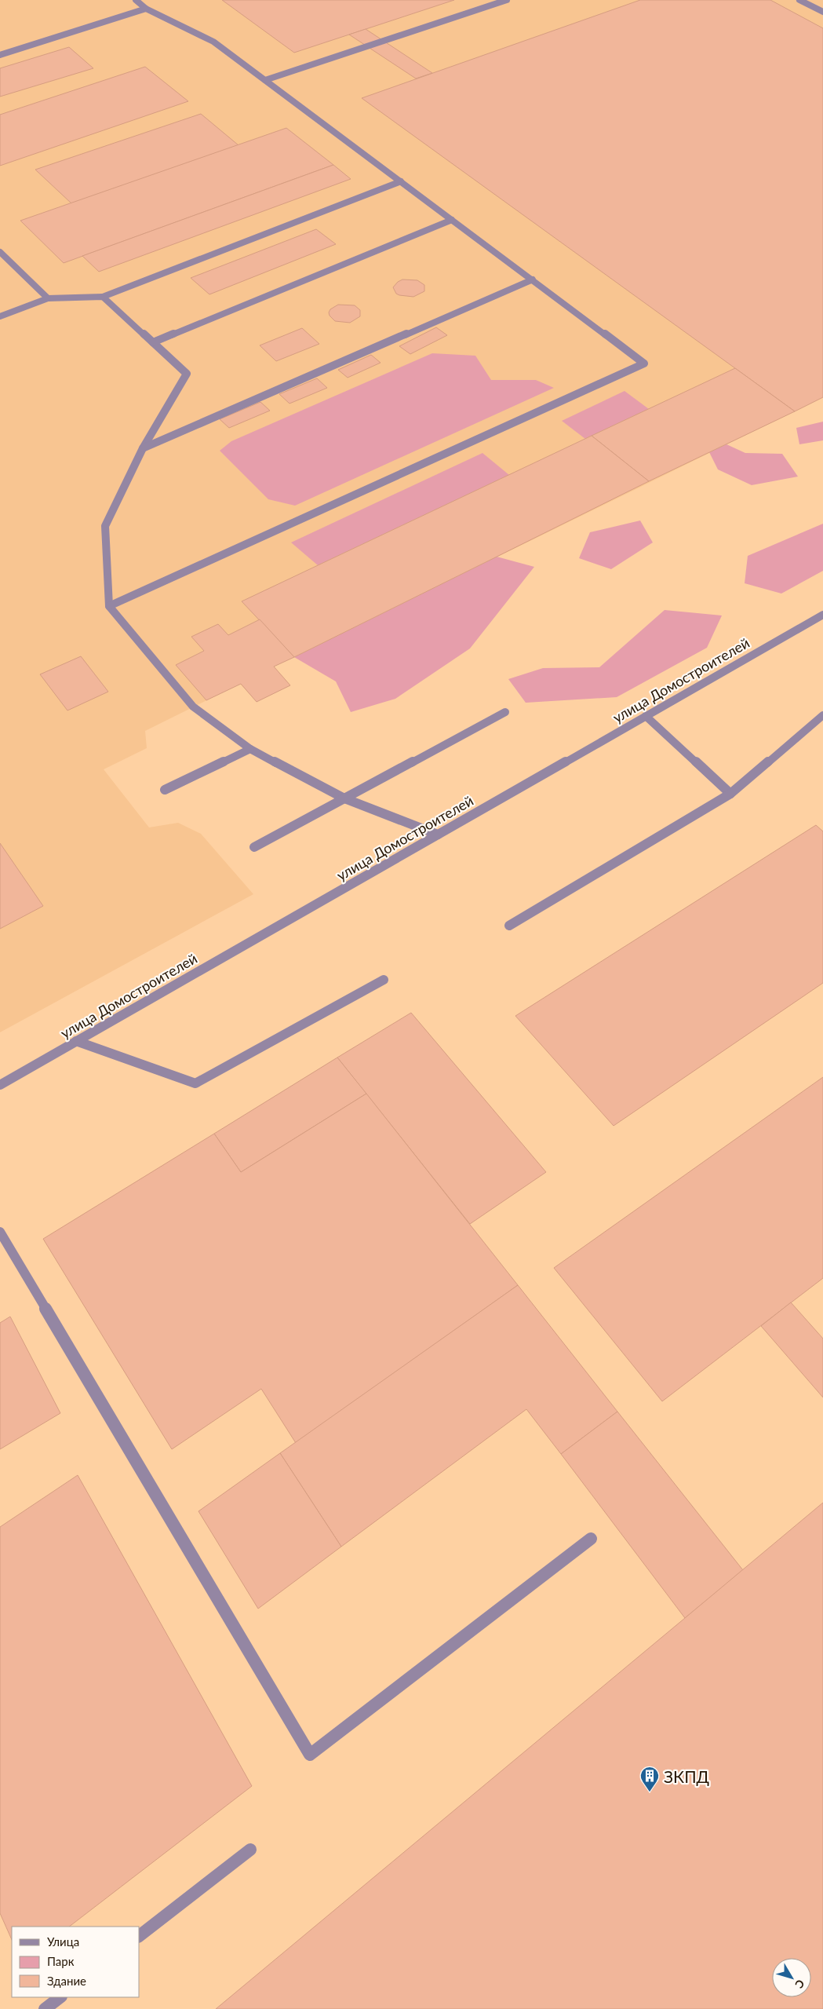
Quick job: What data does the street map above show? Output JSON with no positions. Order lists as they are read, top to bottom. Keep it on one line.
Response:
{"streets":{"street":["улица Домостроителей"]},"places":{"building":["ЗКПД"]},"legend":["Улица","Парк","Здание"],"north":"bottom right"}
